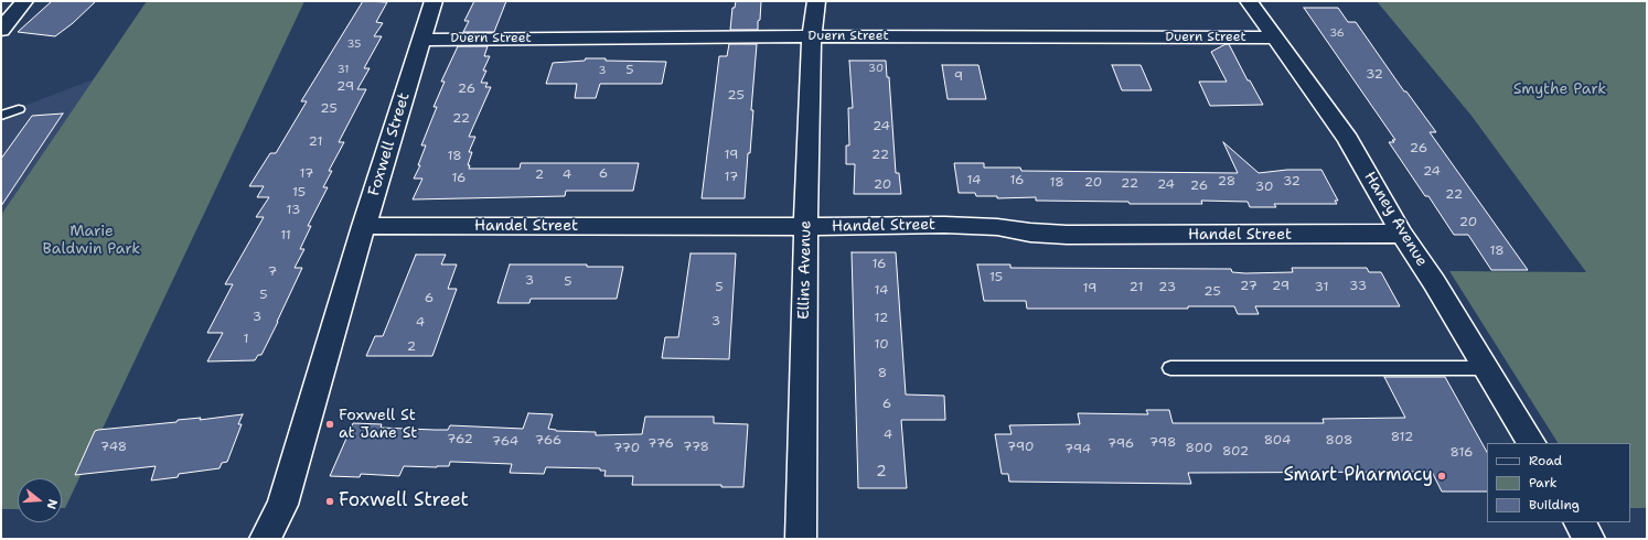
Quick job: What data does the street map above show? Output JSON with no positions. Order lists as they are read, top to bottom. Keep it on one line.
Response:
{"streets":{"street":["Duern Street","Foxwell Street","Haney Avenue","Handel Street","Ellins Avenue"]},"crossings":[["Duern Street","Foxwell Street"],["Duern Street","Haney Avenue"],["Duern Street","Ellins Avenue"],["Foxwell Street","Handel Street"],["Haney Avenue","Handel Street"],["Handel Street","Ellins Avenue"]],"parks":["Smythe Park","Marie Baldwin Park"],"places":["Foxwell St at Jane St","Smart Pharmacy","Foxwell Street"],"house_numbers":["36","35","30","31","3","5","32","9","29","26","25","25","22","24","21","26","19","22","18","24","17","6","2","4","17","16","14","16","28","32","18","20","22","20","24","26","30","15","22","13","20","11","18","16","7","15","3","5","27","29","33","5","21","23","31","19","14","25","5","6","3","12","3","4","1","10","2","8","6","4","812","762","766","804","808","764","798","776","796","748","778","790","770","800","794","802","816","2"],"legend":["Road","Park","Building"],"north":"right"}
